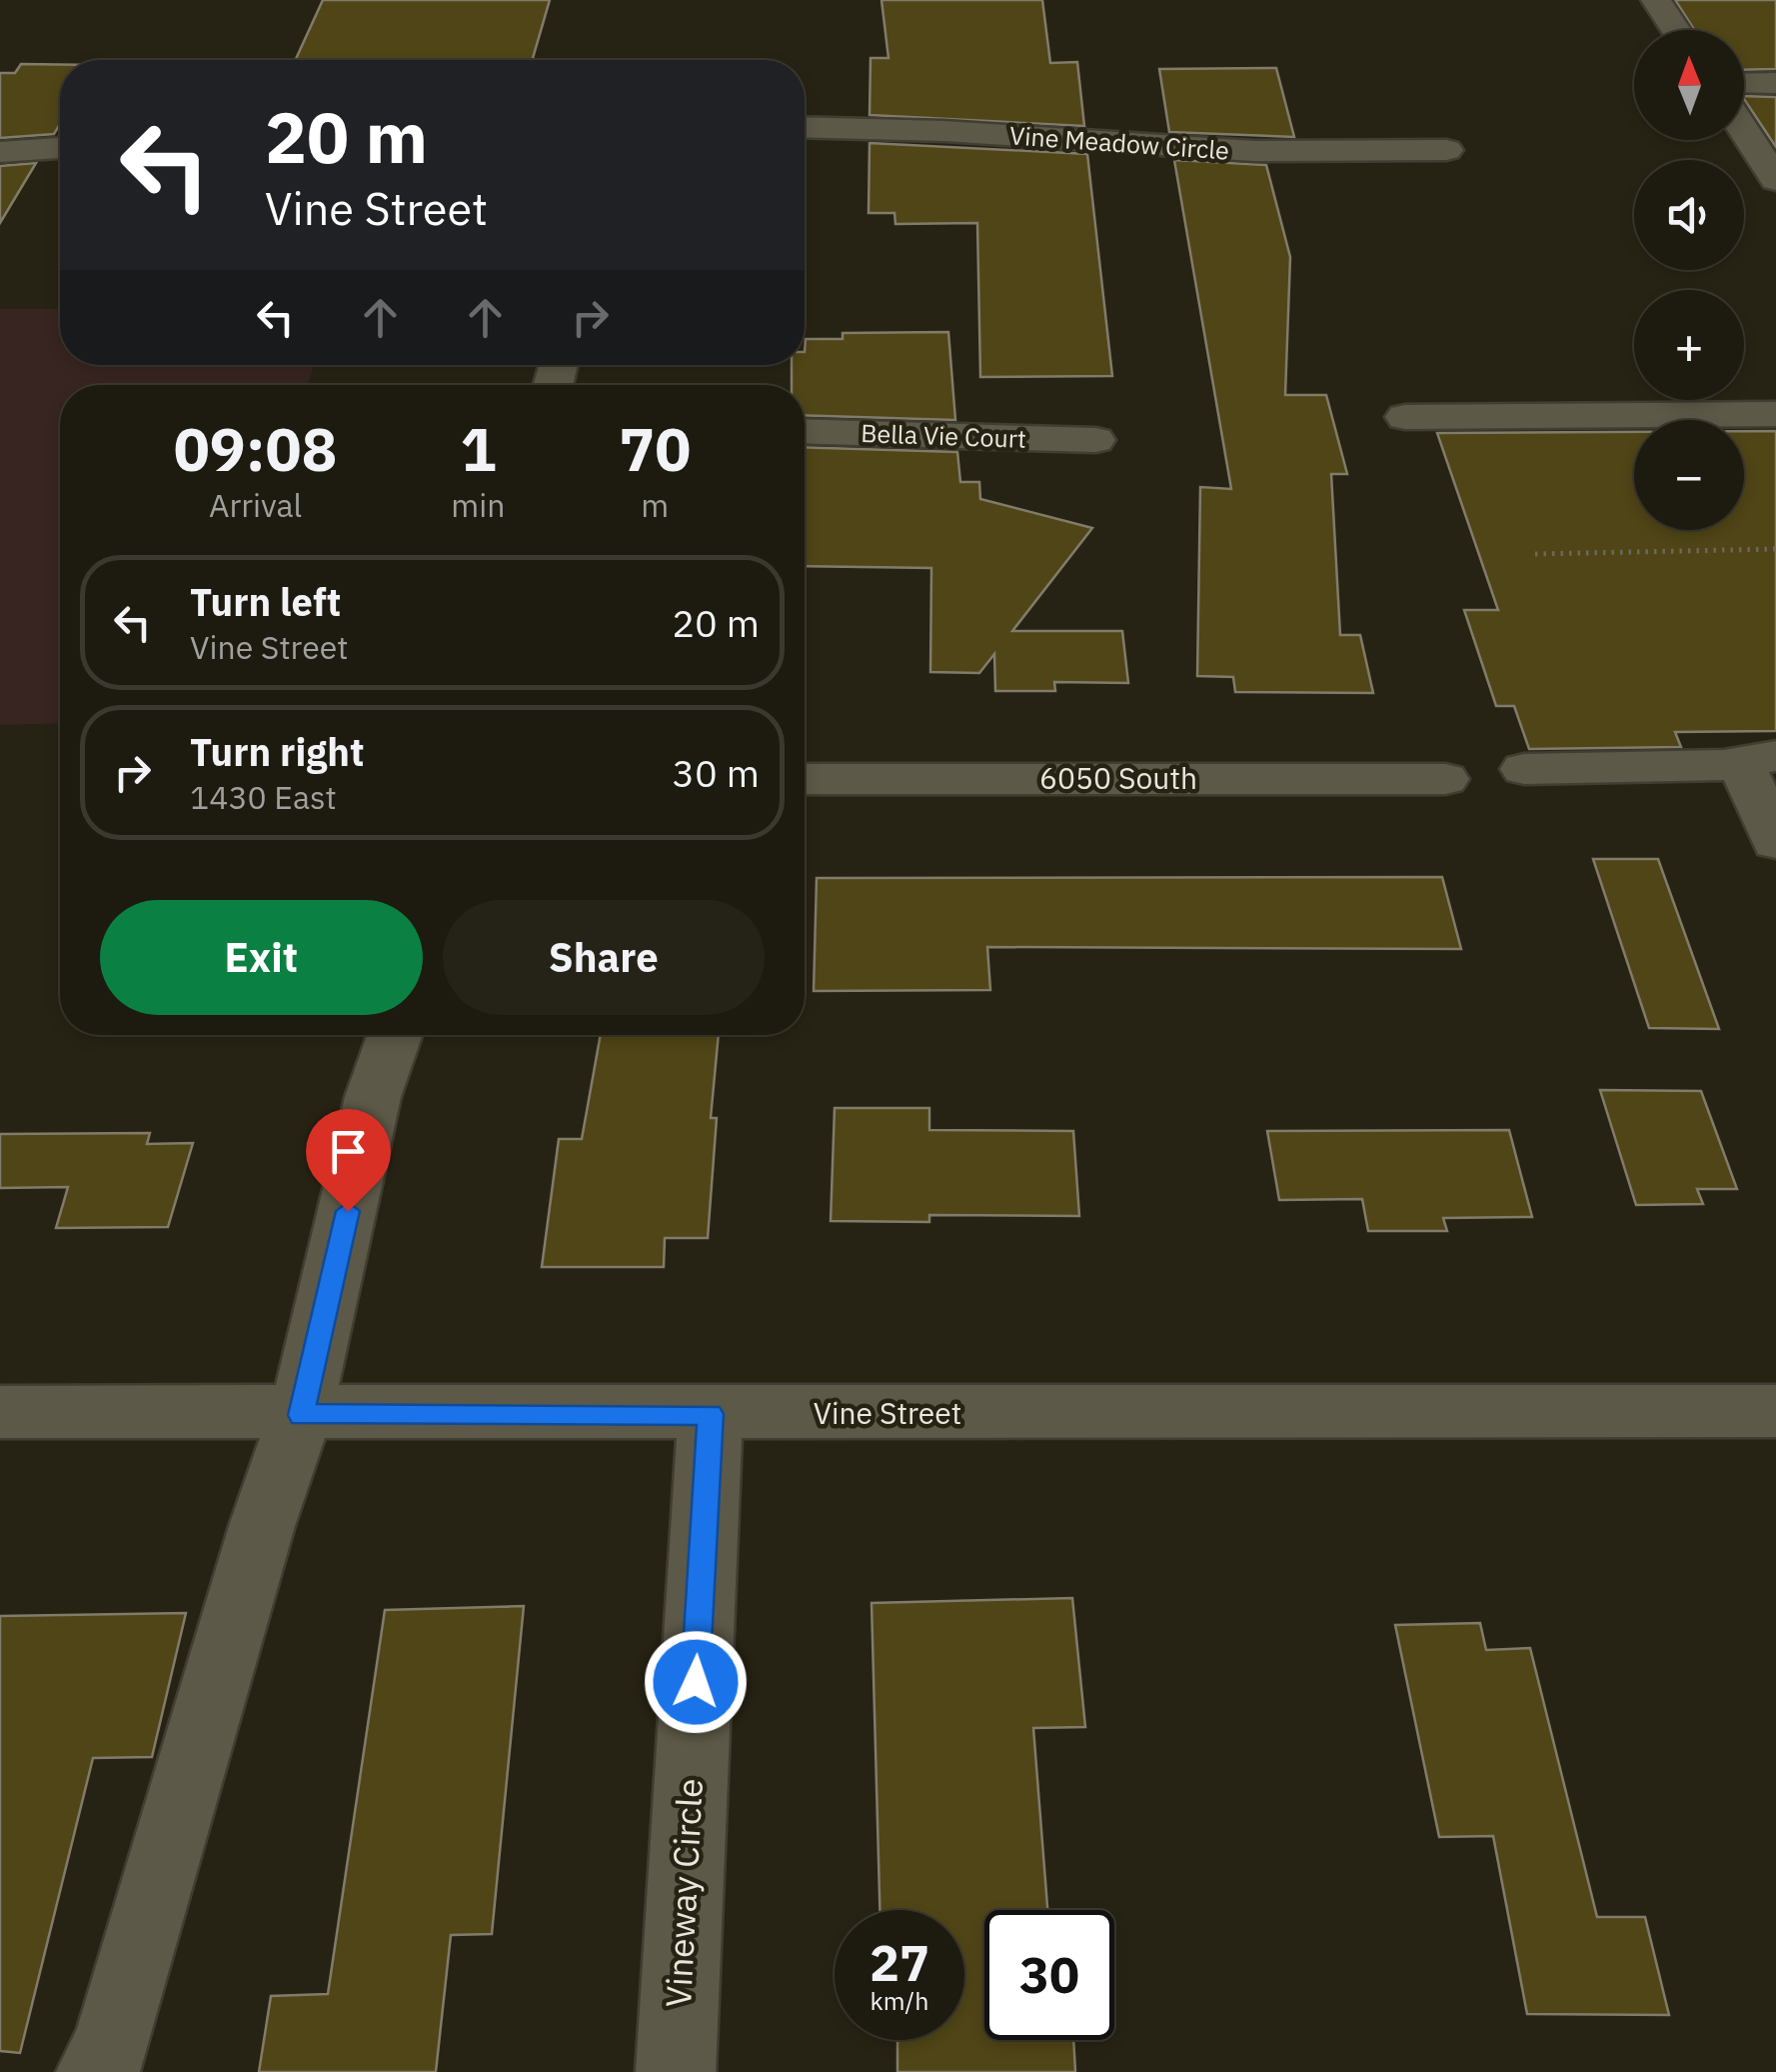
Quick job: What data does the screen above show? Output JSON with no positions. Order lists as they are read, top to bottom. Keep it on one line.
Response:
{"streets":{"street":["Vine Meadow Circle","Bella Vie Court","6050 South","Vine Street","Vineway Circle"]},"crossings":[["Vine Street","Vineway Circle"]],"north":"top","page":{"map_buttons":["+","−"],"turn":["20 m","Vine Street"],"eta":["09:08","Arrival","1","min","70","m"],"list":[{"name":"Turn left","note":"Vine Street","value":"20 m"},{"name":"Turn right","note":"1430 East","value":"30 m"}],"buttons":["Exit","Share"],"speed":"27 km/h","limit":"30"}}
